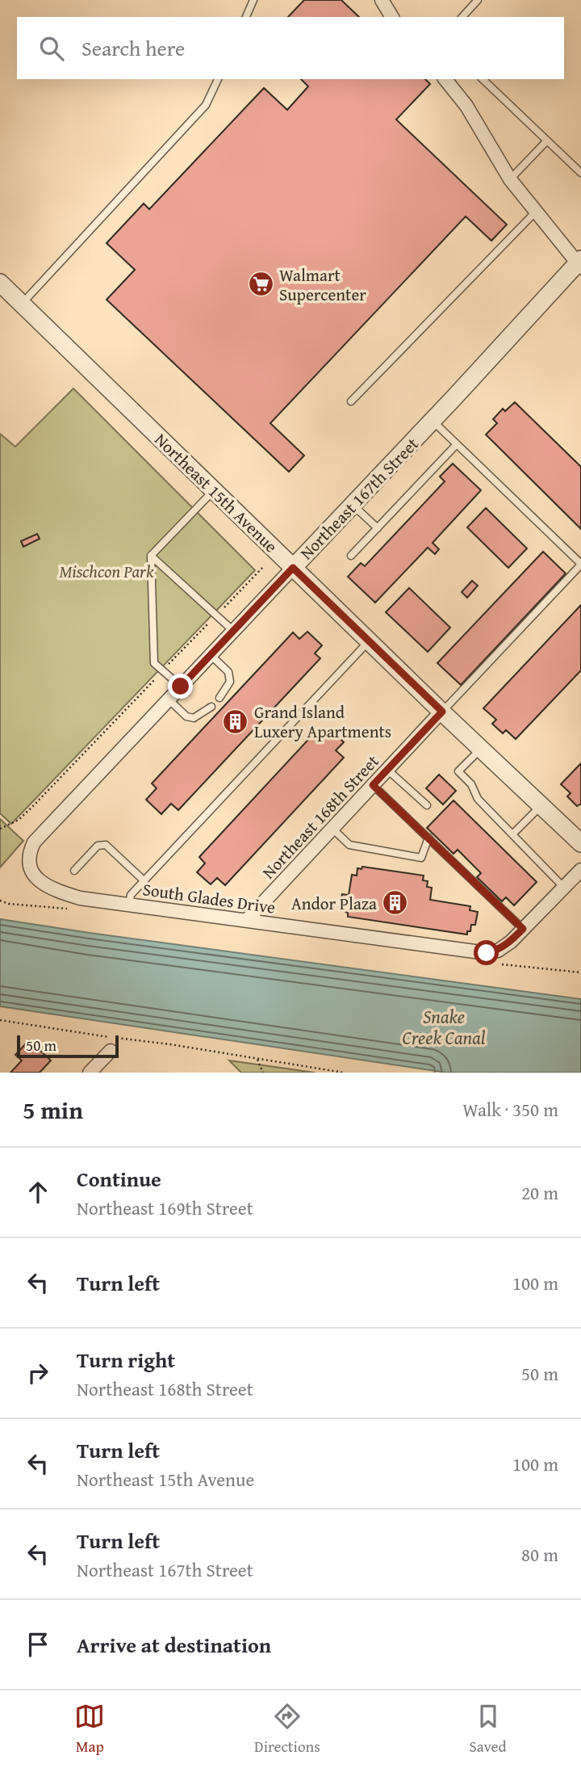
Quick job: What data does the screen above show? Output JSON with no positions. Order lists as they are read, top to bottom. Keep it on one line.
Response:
{"streets":{"street":["Northeast 15th Avenue","Northeast 167th Street","Northeast 168th Street","South Glades Drive"]},"crossings":[["Northeast 15th Avenue","Northeast 167th Street"],["Northeast 15th Avenue","Northeast 168th Street"],["Northeast 167th Street","South Glades Drive"],["Northeast 168th Street","South Glades Drive"]],"water":["Snake Creek Canal"],"parks":["Mischcon Park"],"places":{"supermarket":["Walmart Supercenter"],"building":["Grand Island Luxery Apartments","Andor Plaza"]},"scale_bar":"50 m","page":{"search":"Search here","scale":"50 m","heading":["5 min","Walk · 350 m"],"list":[["Continue","Northeast 169th Street","20 m"],["Turn left","100 m"],["Turn right","Northeast 168th Street","50 m"],["Turn left","Northeast 15th Avenue","100 m"],["Turn left","Northeast 167th Street","80 m"],"Arrive at destination"],"nav":["Map","Directions","Saved"]}}
